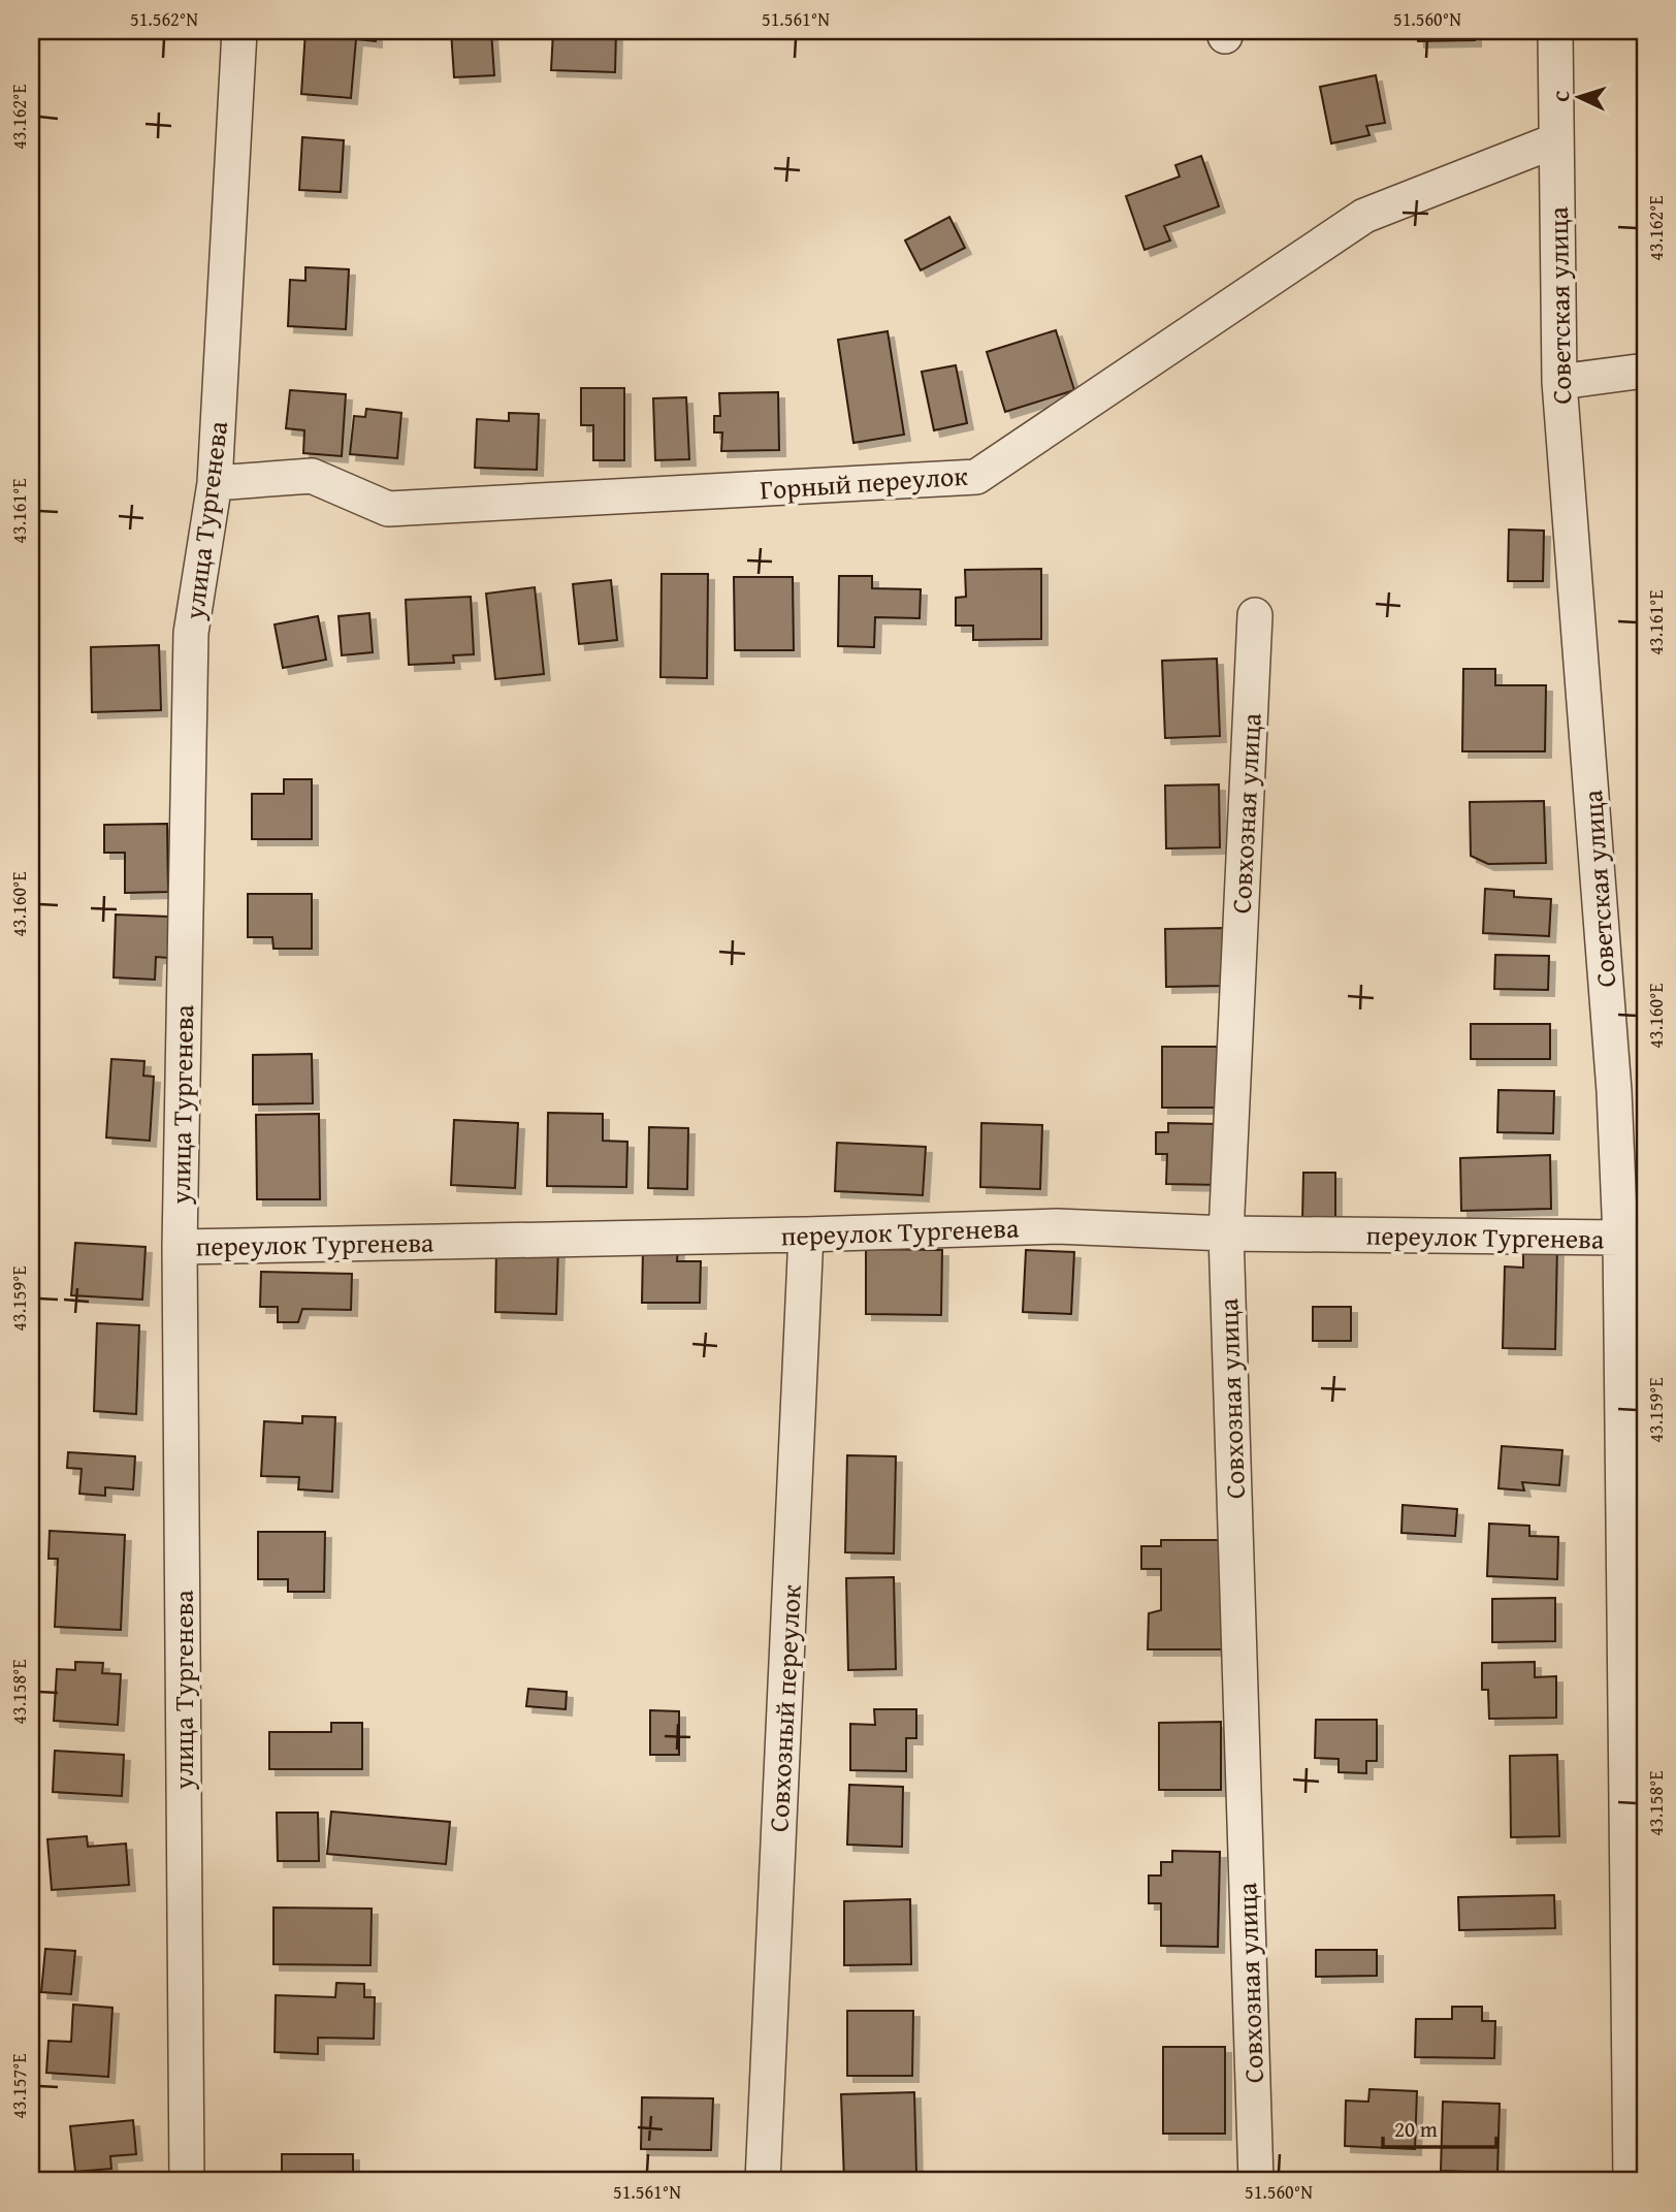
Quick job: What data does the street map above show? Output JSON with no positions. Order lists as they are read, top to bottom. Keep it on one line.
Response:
{"streets":{"street":["Советская улица","Горный переулок","улица Тургенева","Совхозная улица","переулок Тургенева","Совхозный переулок"]},"crossings":[["Советская улица","Горный переулок"],["Советская улица","переулок Тургенева"],["Горный переулок","улица Тургенева"],["улица Тургенева","переулок Тургенева"],["Совхозная улица","переулок Тургенева"],["переулок Тургенева","Совхозный переулок"]],"scale_bar":"20 m","north":"left","coordinates":["51.562°N","51.561°N","51.560°N","43.162°E","43.161°E","43.160°E","43.159°E","43.158°E","43.157°E"]}
